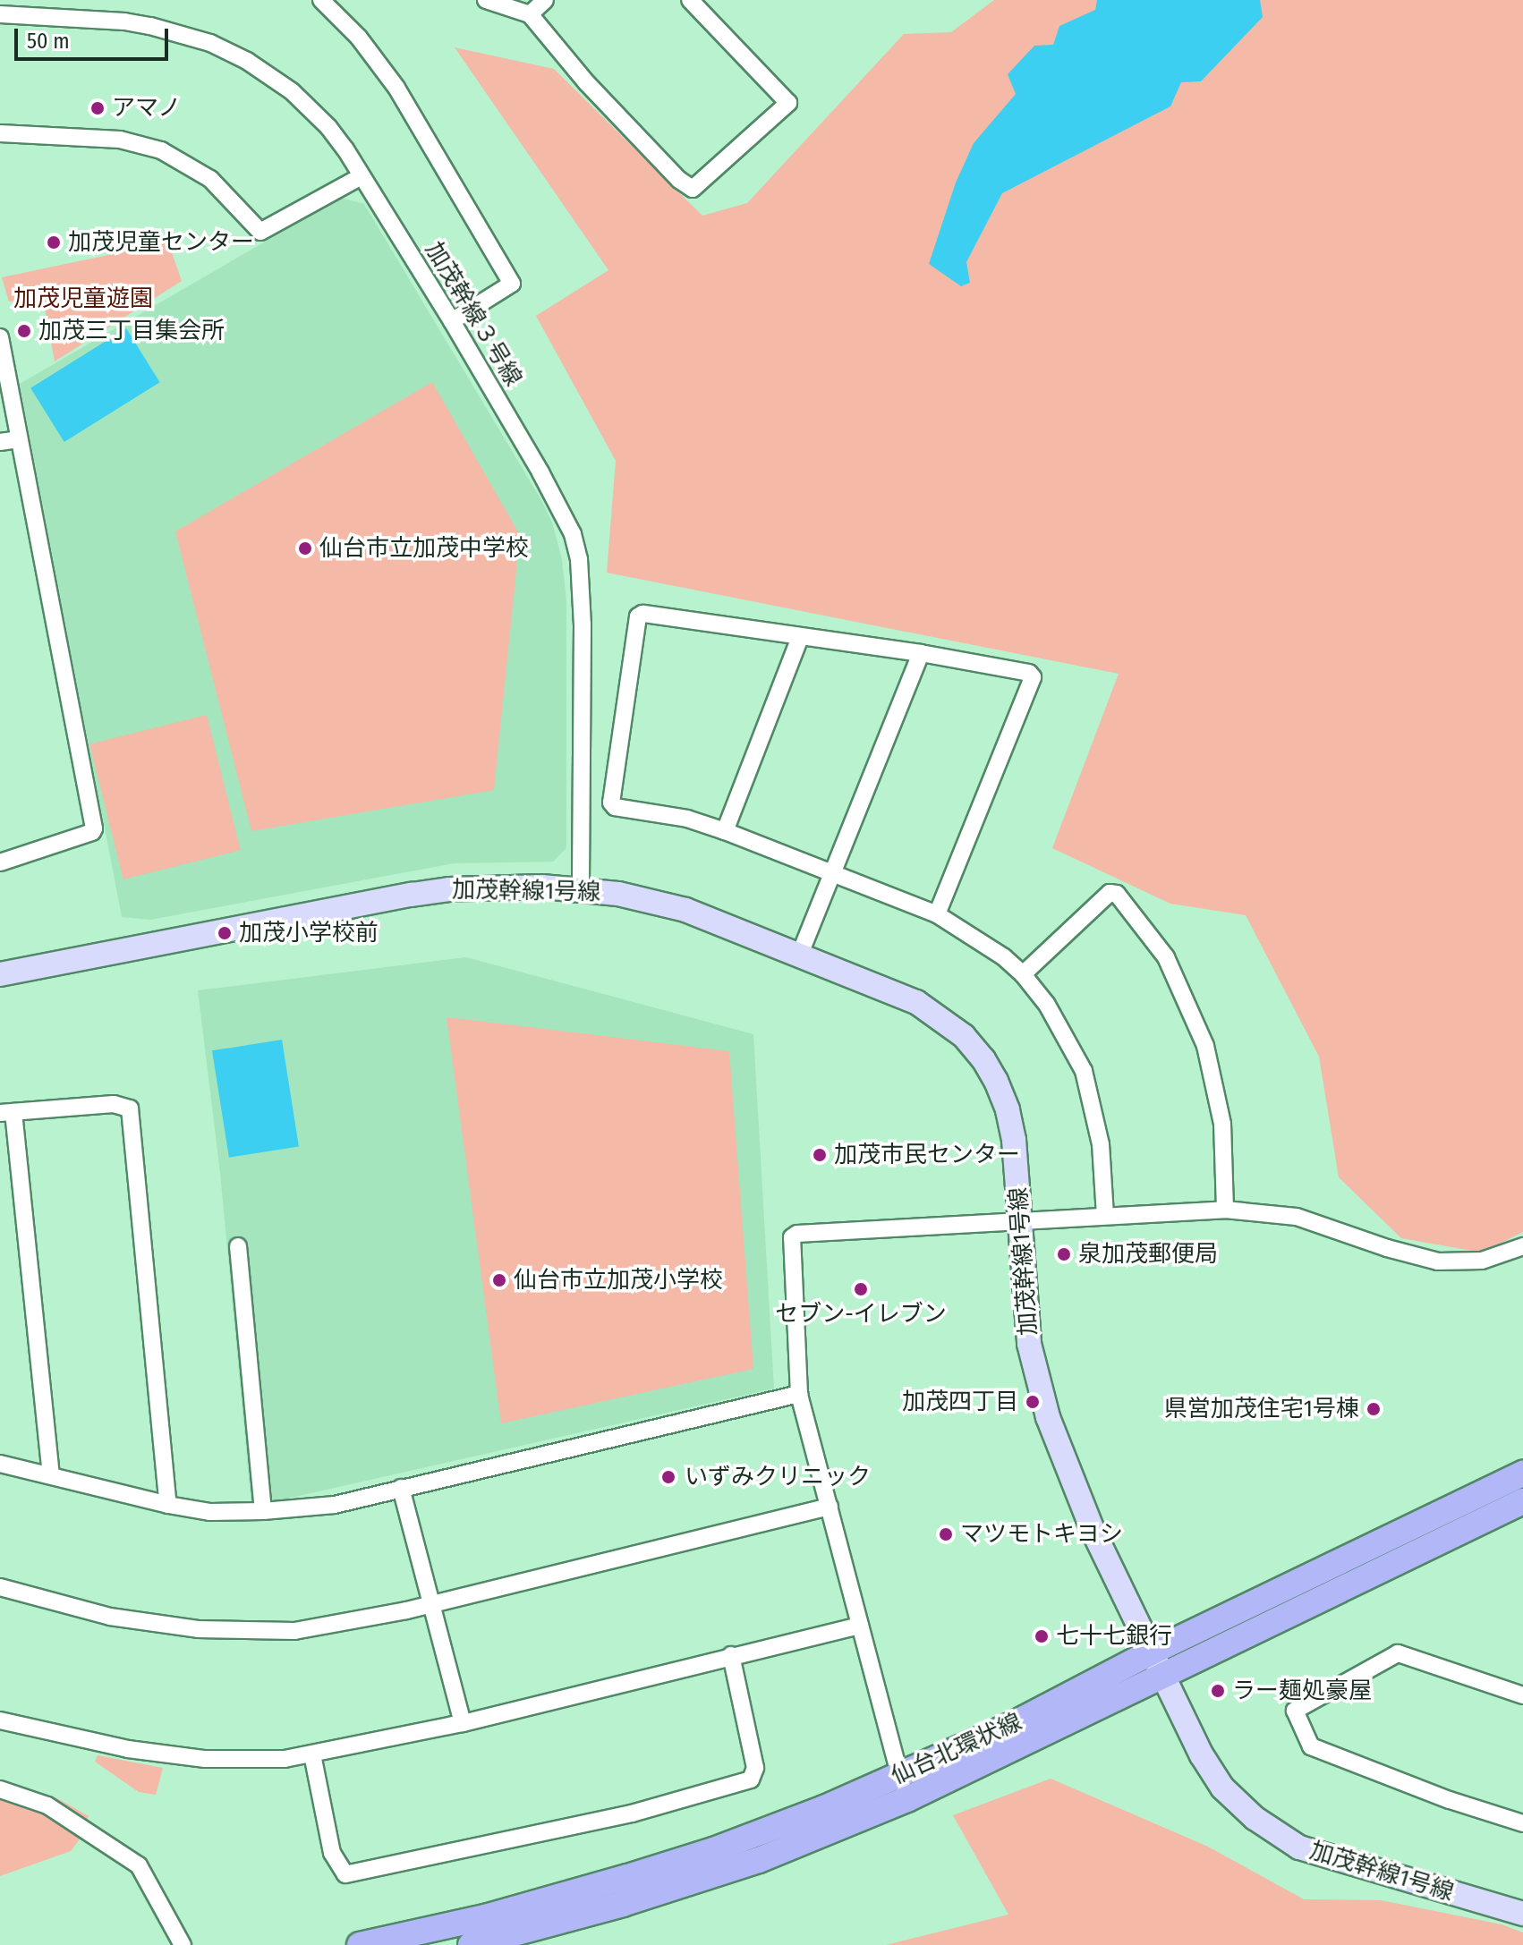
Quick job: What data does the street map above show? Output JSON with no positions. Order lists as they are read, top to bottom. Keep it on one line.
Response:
{"streets":{"main road":["仙台北環状線"],"street":["加茂幹線３号線","加茂幹線1号線"]},"crossings":[["加茂幹線３号線","加茂幹線1号線"],["加茂幹線1号線","仙台北環状線"]],"parks":["加茂児童遊園"],"places":["アマノ","加茂児童センター","加茂三丁目集会所","仙台市立加茂中学校","加茂小学校前","加茂市民センター","泉加茂郵便局","仙台市立加茂小学校","セブン-イレブン","加茂四丁目","県営加茂住宅1号棟","いずみクリニック","マツモトキヨシ","七十七銀行","ラー麺処豪屋"],"scale_bar":"50 m"}
